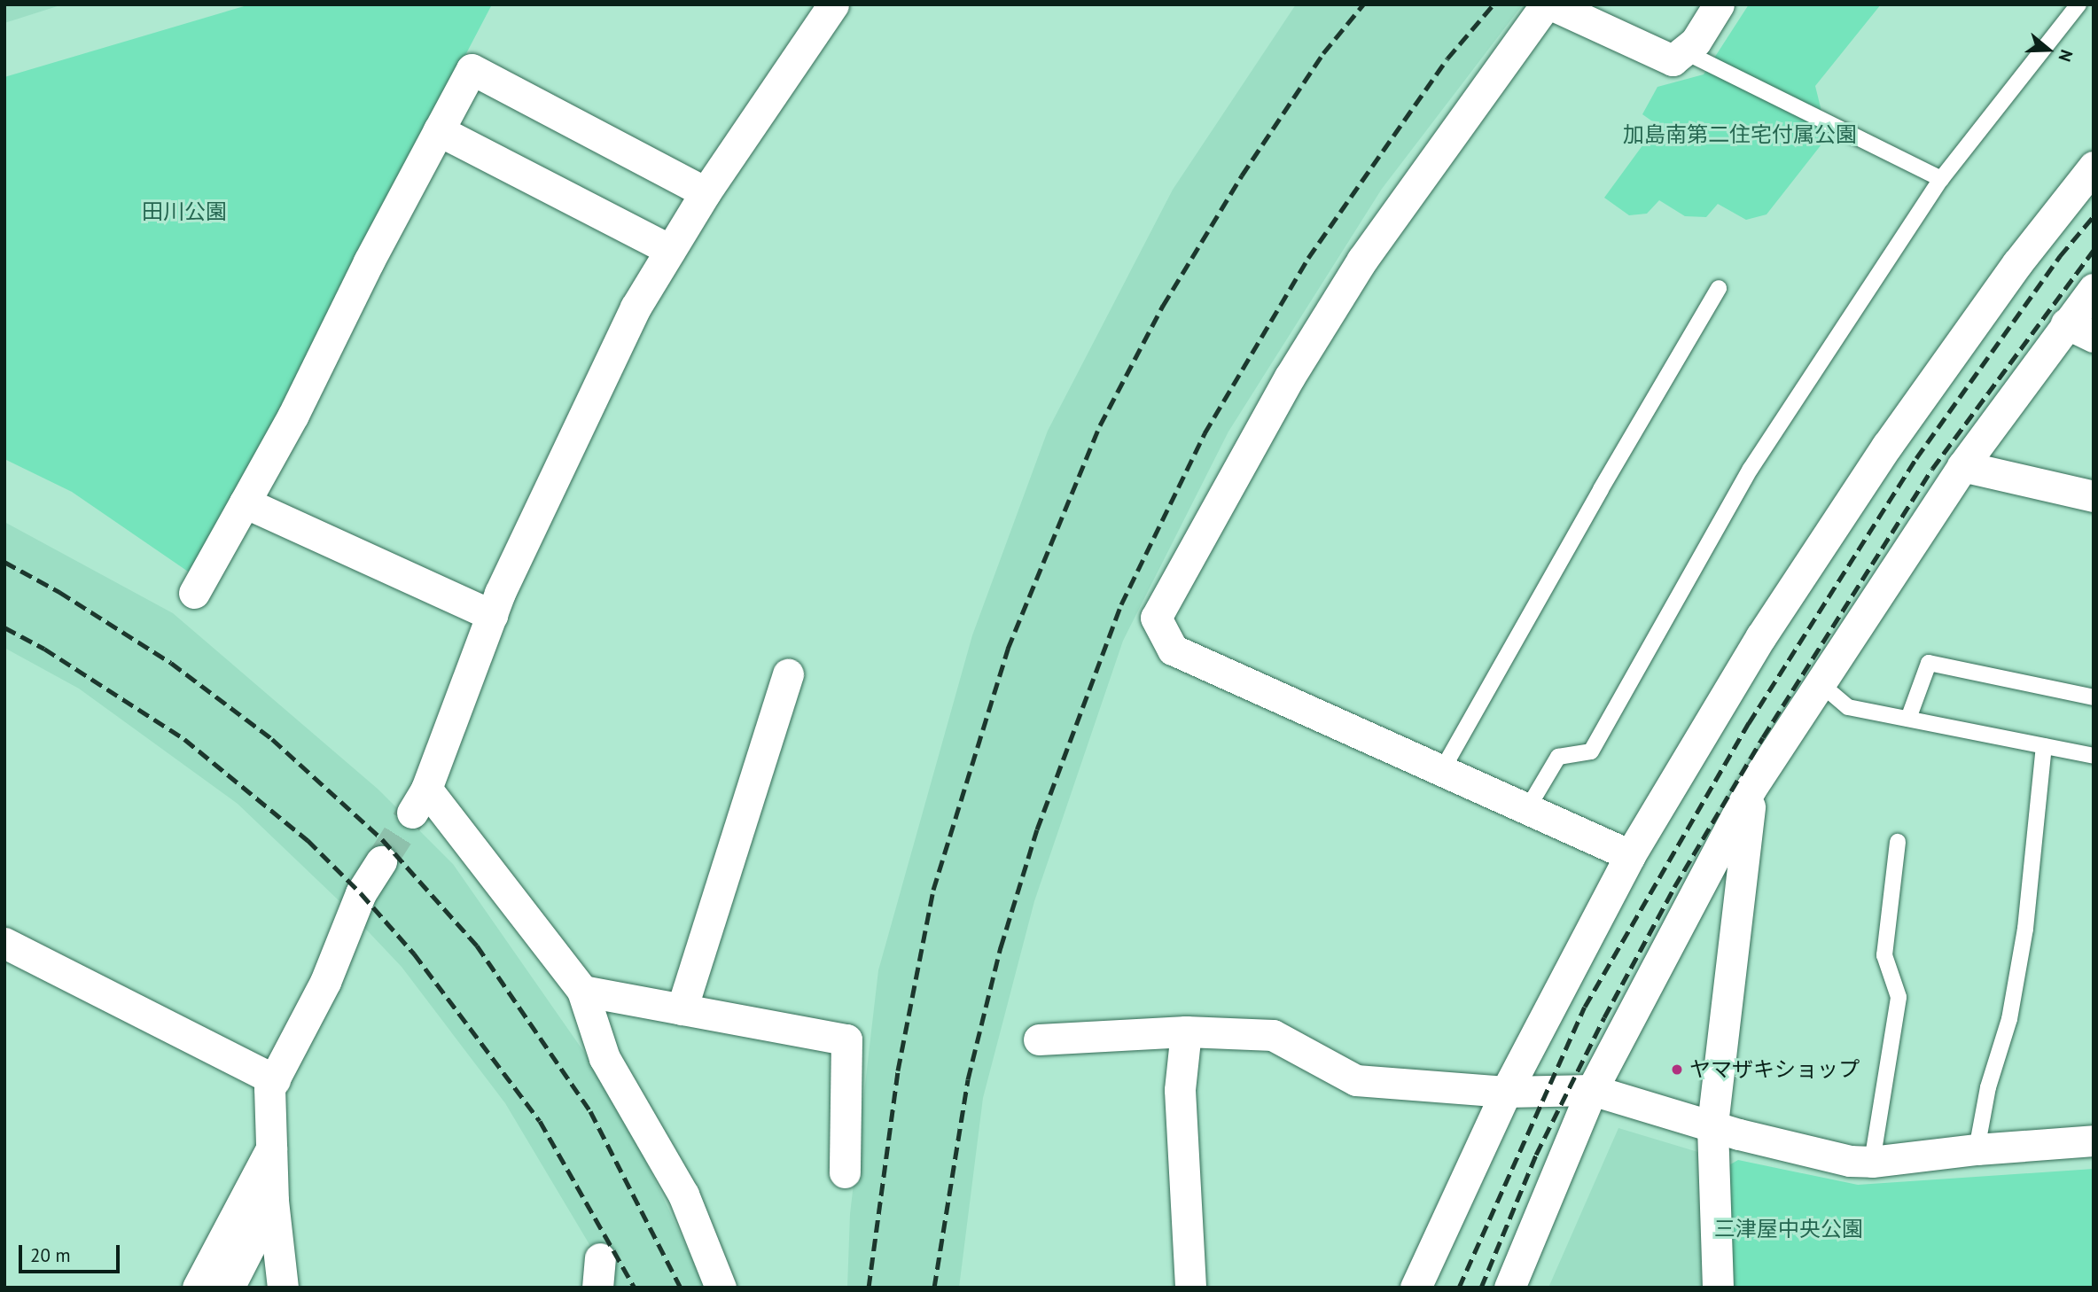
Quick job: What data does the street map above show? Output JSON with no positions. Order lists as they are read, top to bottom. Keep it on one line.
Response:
{"parks":["加島南第二住宅付属公園","田川公園","三津屋中央公園"],"places":["ヤマザキショップ"],"scale_bar":"20 m","north":"right"}
